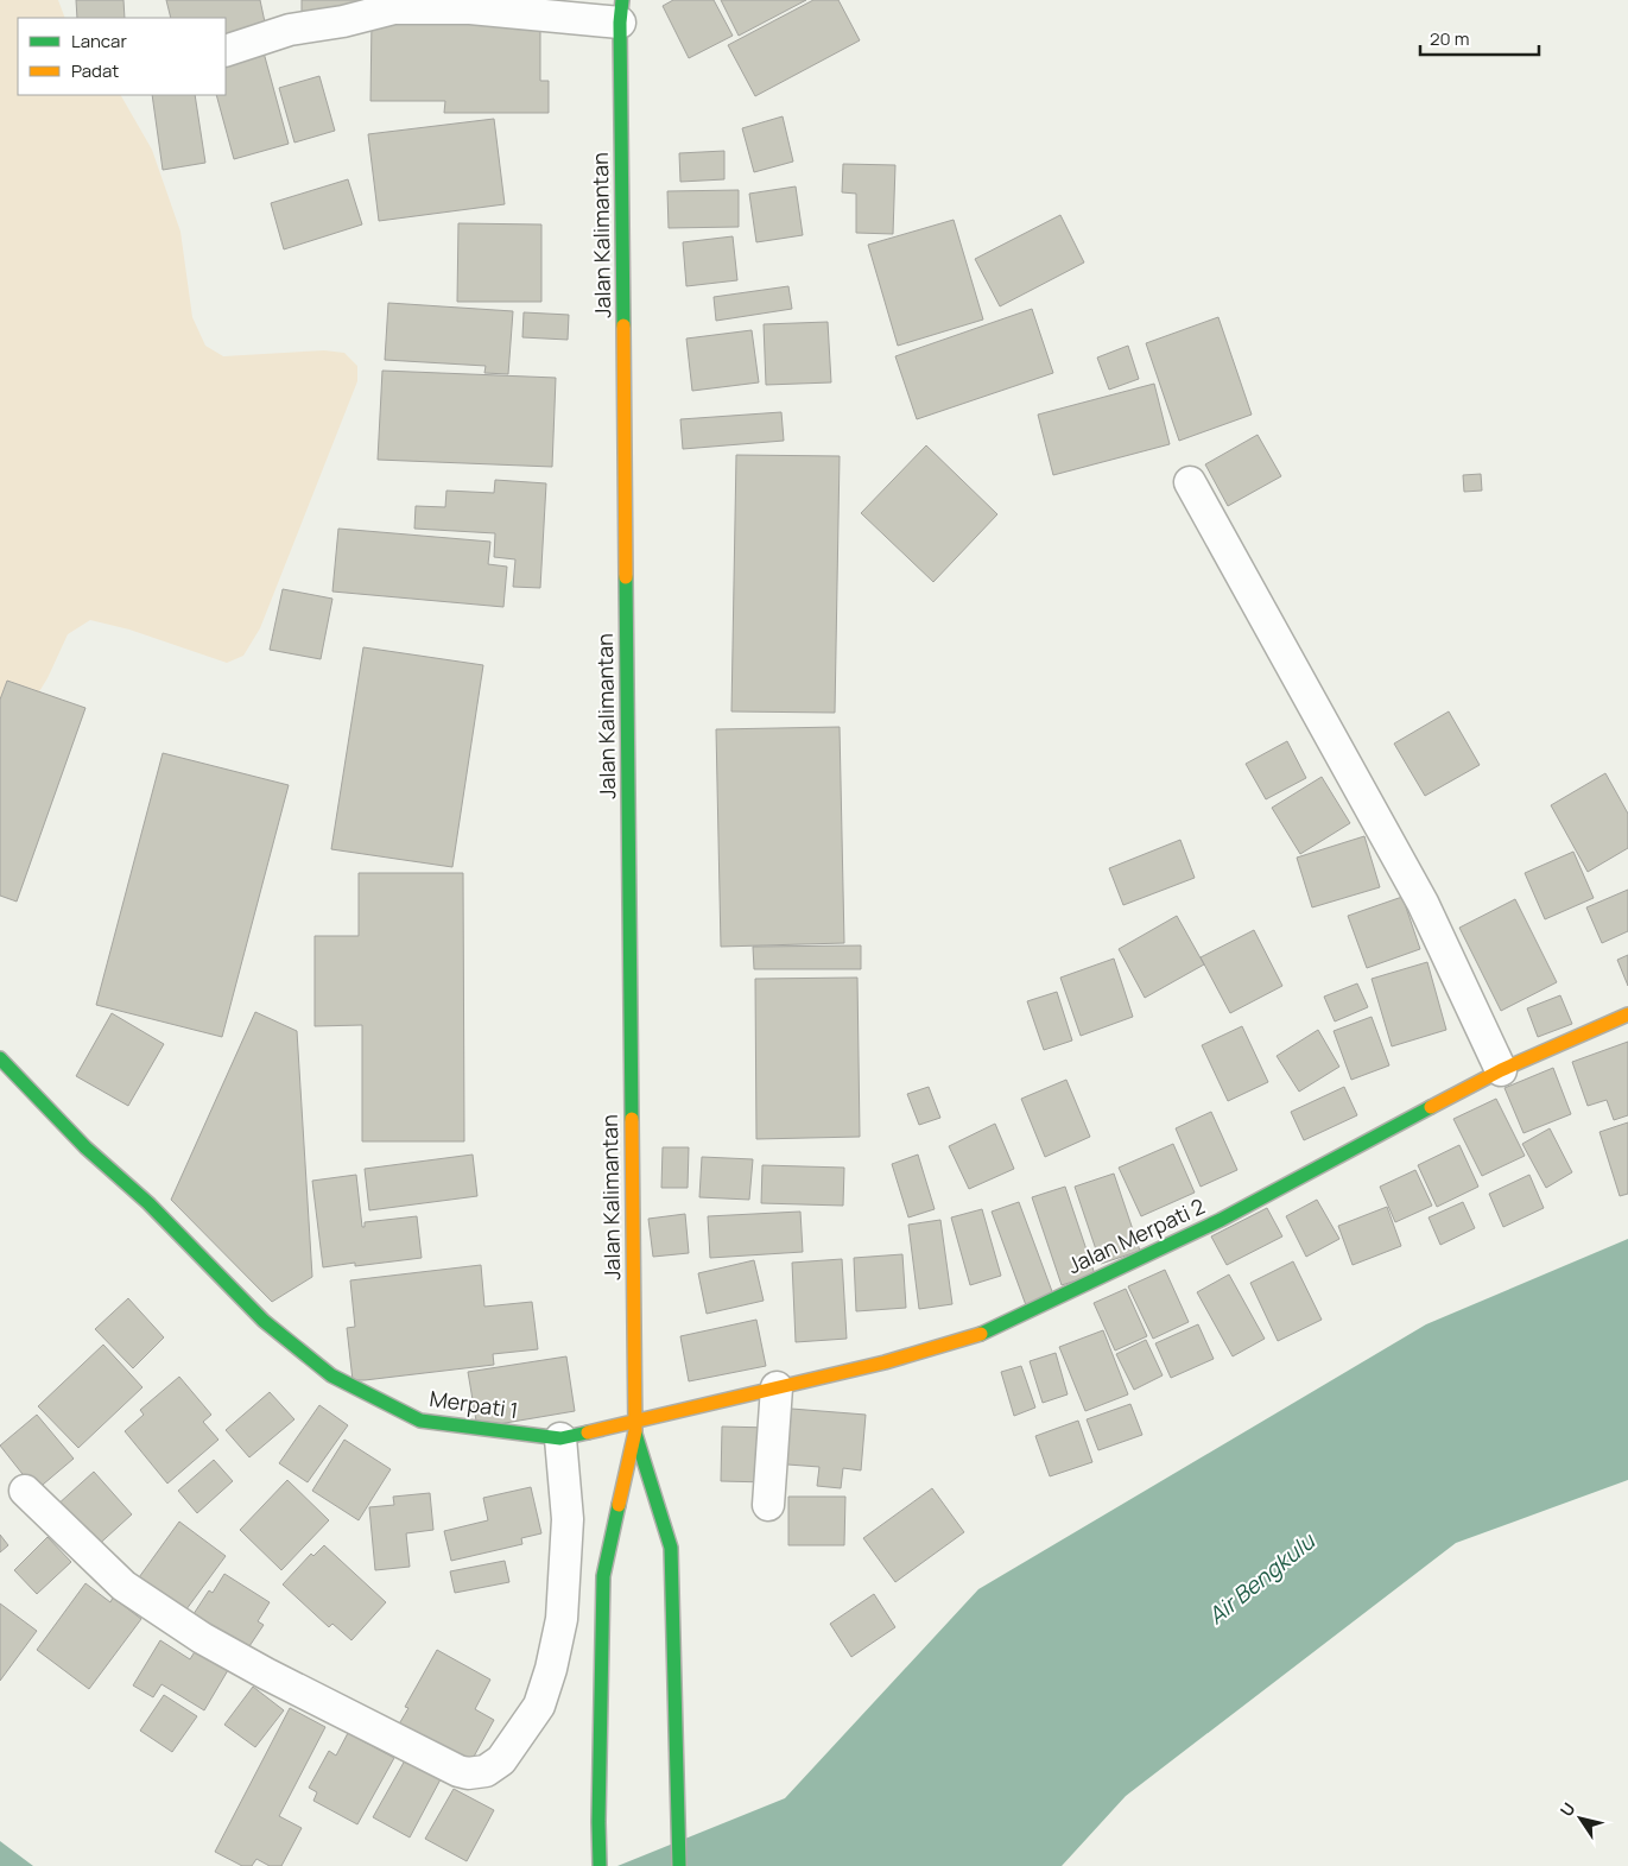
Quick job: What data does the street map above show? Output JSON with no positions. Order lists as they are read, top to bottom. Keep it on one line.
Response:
{"streets":{"main road":["Jalan Kalimantan","Jalan Merpati 2","Merpati 1"]},"crossings":[["Jalan Kalimantan","Jalan Merpati 2"],["Jalan Kalimantan","Merpati 1"],["Jalan Merpati 2","Merpati 1"]],"water":["Air Bengkulu"],"legend":["Lancar","Padat"],"scale_bar":"20 m","north":"top left"}
